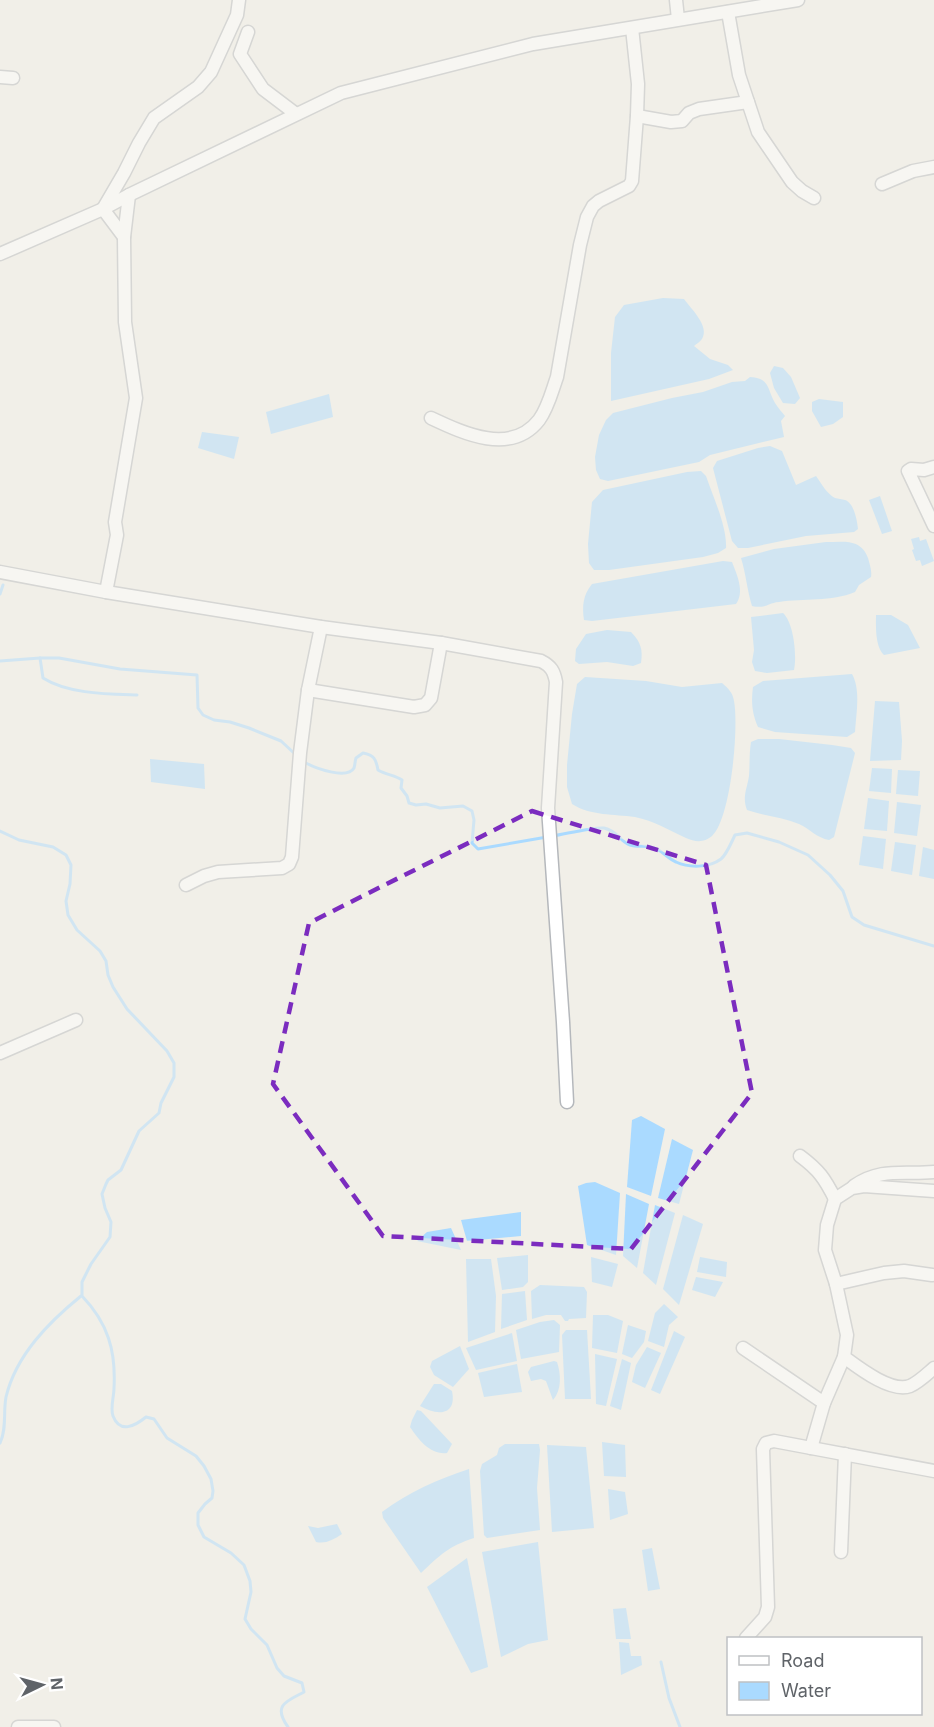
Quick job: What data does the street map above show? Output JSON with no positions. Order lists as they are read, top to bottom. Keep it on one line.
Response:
{"legend":["Road","Water"],"north":"right"}
